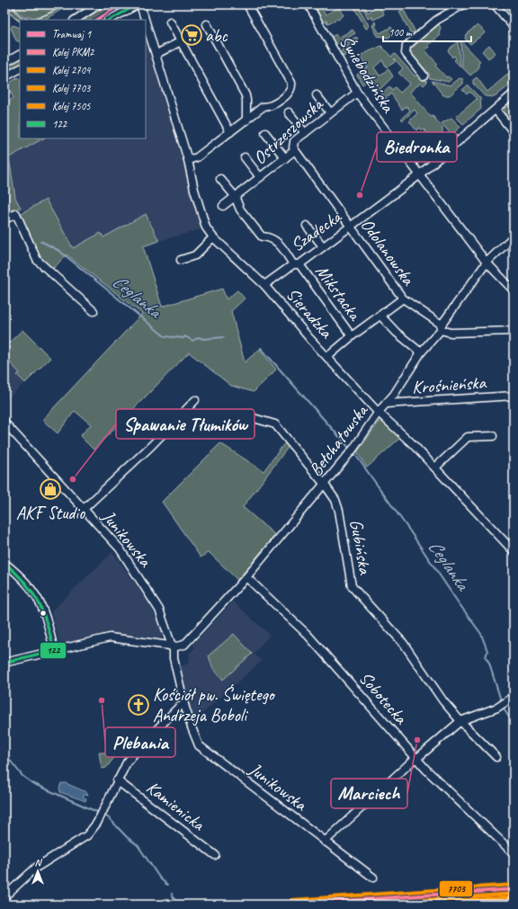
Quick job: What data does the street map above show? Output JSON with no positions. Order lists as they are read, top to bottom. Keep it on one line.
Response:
{"streets":{"street":["Świebodzińska","Ostrzeszowska","Szadecka","Odolanowska","Mikstacka","Sieradzka","Krośnieńska","Bełchatowska","Junikowska","Gubińska","Sobotecka","Kamienicka"]},"crossings":[["Świebodzińska","Ostrzeszowska"],["Świebodzińska","Szadecka"],["Świebodzińska","Bełchatowska"],["Ostrzeszowska","Odolanowska"],["Ostrzeszowska","Mikstacka"],["Szadecka","Odolanowska"],["Szadecka","Mikstacka"],["Szadecka","Sieradzka"],["Odolanowska","Bełchatowska"],["Sieradzka","Bełchatowska"],["Krośnieńska","Bełchatowska"],["Bełchatowska","Junikowska"],["Bełchatowska","Gubińska"],["Bełchatowska","Sobotecka"]],"water":["Ceglanka"],"places":{"supermarket":["abc"],"other":["Biedronka","Spawanie Tłumików","Plebania","Marciech"],"shop":["AKF Studio"],"church":["Kościół pw. Świętego Andrzeja Boboli"]},"lines":["tram line 1","transit line 122","rail line 7703","rail line PKM2","rail line 2704","rail line 7505"],"legend":["Tramwaj 1","Kolej PKM2","Kolej 2704","Kolej 7703","Kolej 7505","122"],"scale_bar":"100 m","north":"top"}
